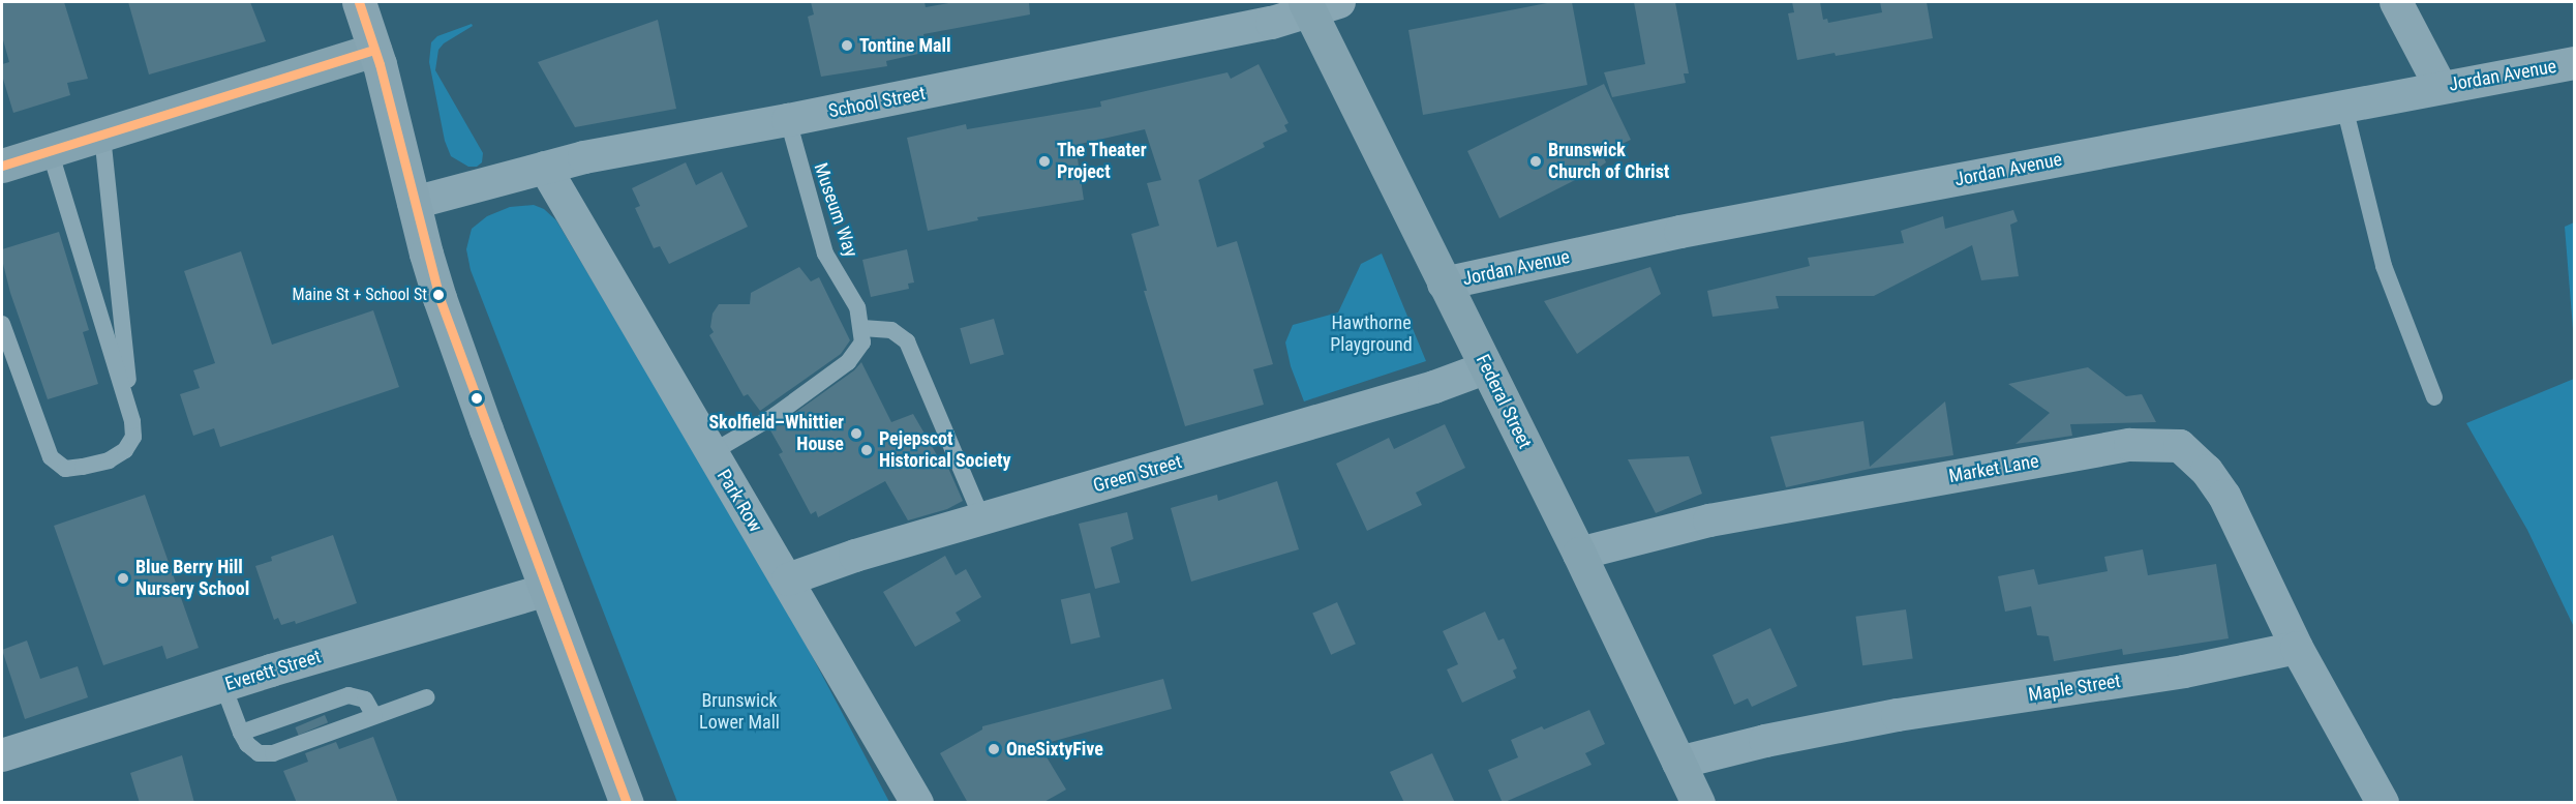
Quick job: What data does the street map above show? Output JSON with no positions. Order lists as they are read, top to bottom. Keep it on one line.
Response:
{"streets":{"street":["Jordan Avenue","School Street","Federal Street","Market Lane","Green Street","Park Row","Everett Street","Maple Street"],"lane":["Museum Way"]},"crossings":[["Jordan Avenue","Federal Street"],["School Street","Museum Way"],["School Street","Federal Street"],["School Street","Park Row"],["Federal Street","Market Lane"],["Federal Street","Green Street"],["Federal Street","Maple Street"],["Market Lane","Maple Street"],["Green Street","Park Row"]],"parks":["Hawthorne Playground","Brunswick Lower Mall"],"places":["Tontine Mall","The Theater Project","Brunswick Church of Christ","Maine St + School St","Skolfield–Whittier House","Pejepscot Historical Society","Blue Berry Hill Nursery School","OneSixtyFive"]}
